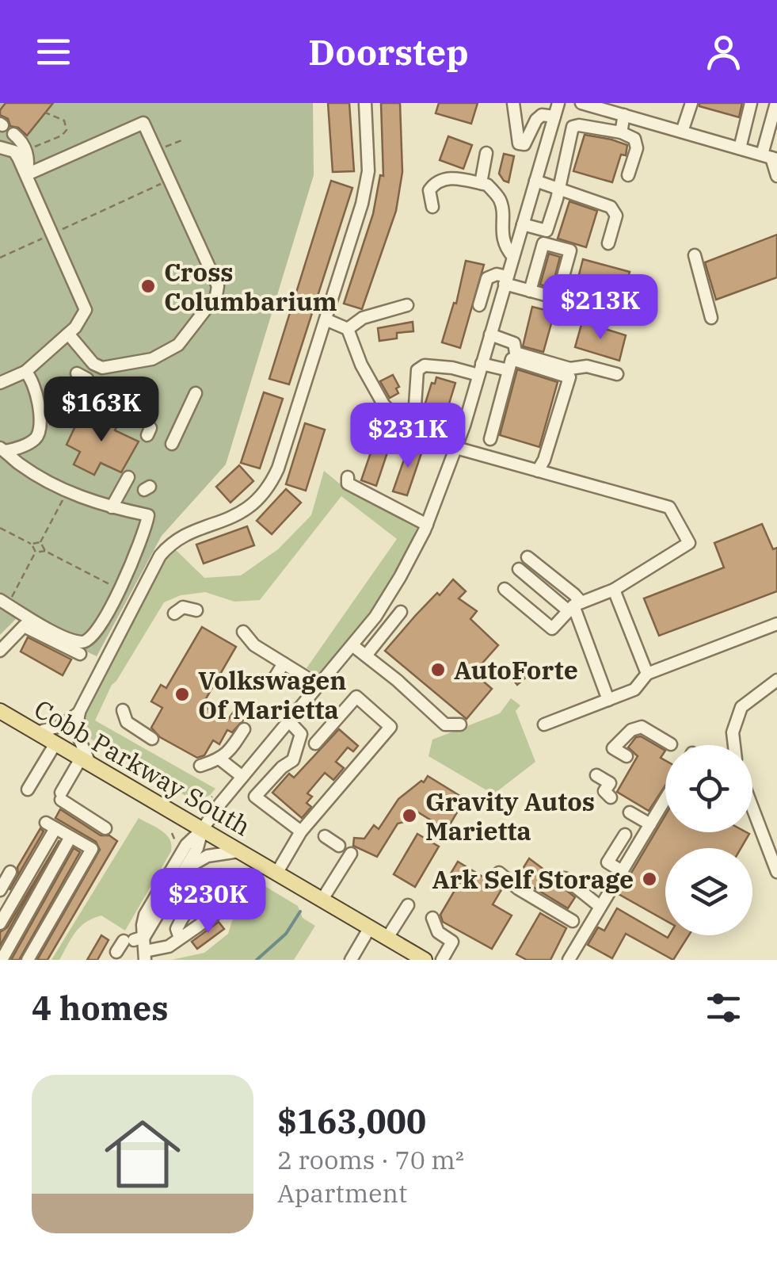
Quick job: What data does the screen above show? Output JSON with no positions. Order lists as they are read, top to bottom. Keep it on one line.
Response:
{"streets":{"main road":["Cobb Parkway South"]},"places":["Cross Columbarium","AutoForte","Volkswagen Of Marietta","Gravity Autos Marietta","Ark Self Storage"],"page":{"header":"Doorstep","price":["$213K","$163K","$231K","$230K"],"heading":"4 homes","list":[{"name":"$163,000","note":"2 rooms · 70 m² · Apartment"}]}}
